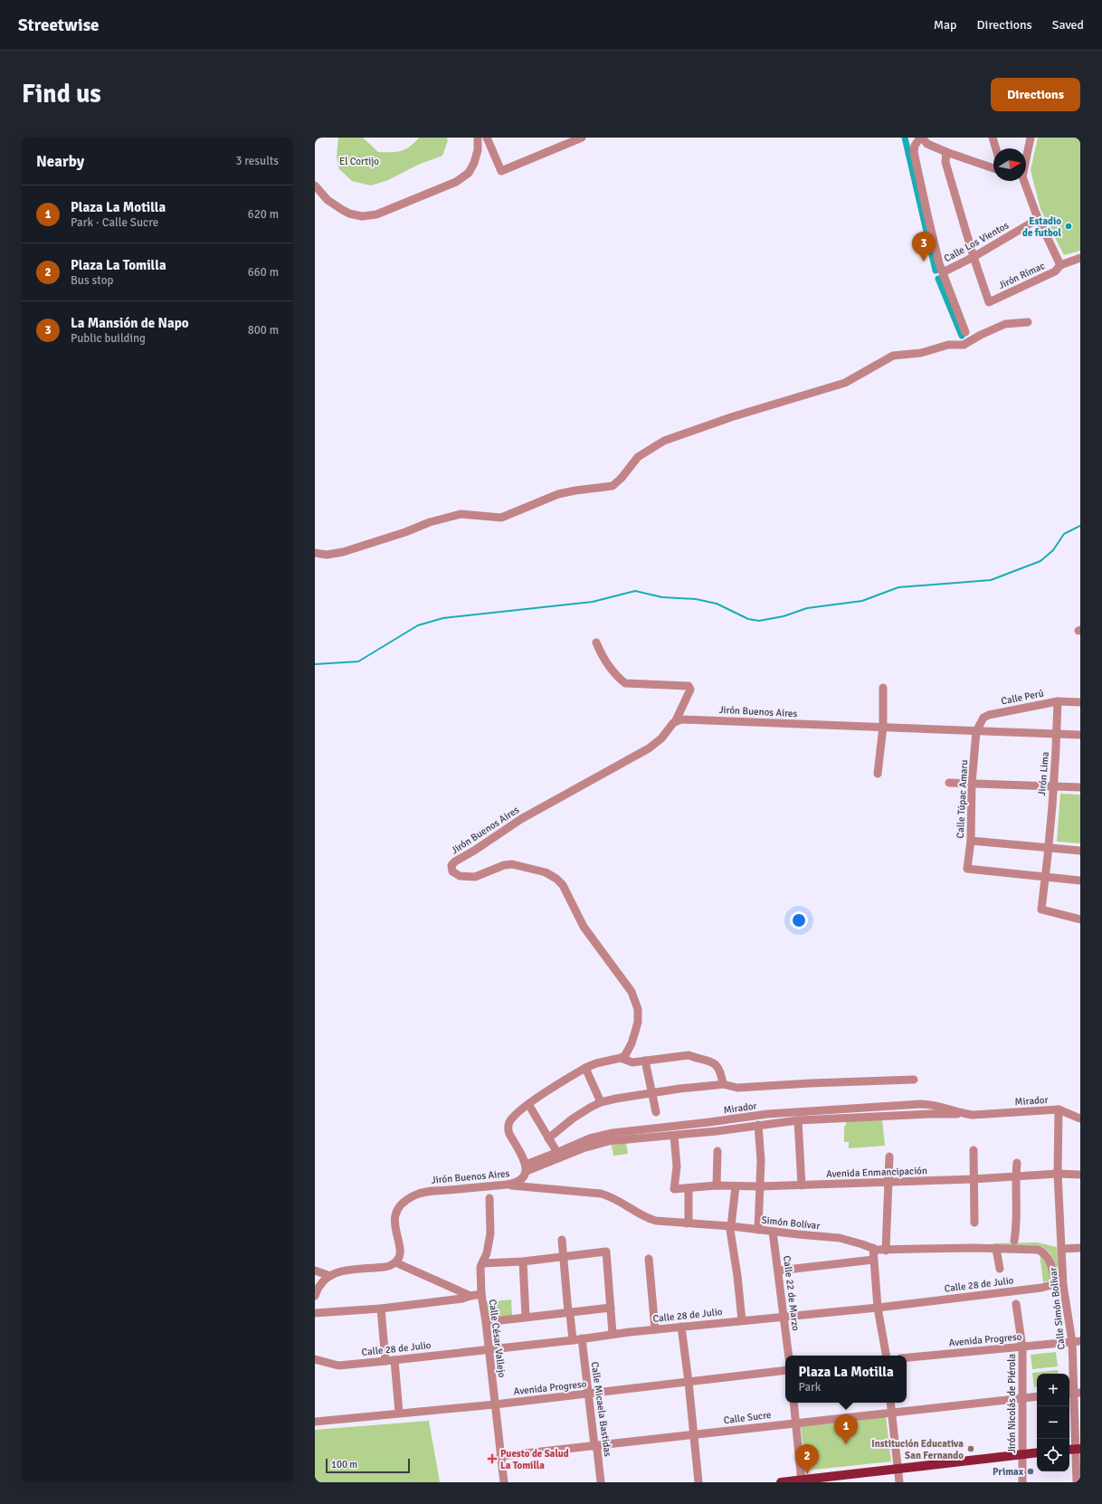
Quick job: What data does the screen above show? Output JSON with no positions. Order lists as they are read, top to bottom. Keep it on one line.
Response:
{"streets":{"street":["Calle Los Vientos","Jirón Rímac","Calle Perú","Jirón Buenos Aires","Jirón Lima","Calle Túpac Amaru","Mirador","Avenida Enmancipación","Simón Bolívar","Calle 28 de Julio","Calle 22 de Marzo","Calle Simón Bolívar","Calle César Vallejo","Avenida Progreso","Jirón Nicolás de Piérola","Calle Micaela Bastidas","Calle Sucre"]},"crossings":[["Calle Los Vientos","Jirón Rímac"],["Calle Perú","Jirón Buenos Aires"],["Calle Perú","Jirón Lima"],["Calle Perú","Calle Túpac Amaru"],["Jirón Buenos Aires","Jirón Lima"],["Jirón Buenos Aires","Calle Túpac Amaru"],["Jirón Buenos Aires","Mirador"],["Jirón Buenos Aires","Simón Bolívar"],["Jirón Lima","Calle Túpac Amaru"],["Mirador","Avenida Enmancipación"],["Mirador","Calle Simón Bolívar"],["Avenida Enmancipación","Calle Simón Bolívar"],["Simón Bolívar","Calle 28 de Julio"],["Simón Bolívar","Calle 22 de Marzo"],["Simón Bolívar","Calle Simón Bolívar"],["Calle 28 de Julio","Calle 22 de Marzo"],["Calle 28 de Julio","Calle Simón Bolívar"],["Calle 28 de Julio","Calle César Vallejo"],["Calle 28 de Julio","Calle Micaela Bastidas"],["Calle Simón Bolívar","Avenida Progreso"],["Calle César Vallejo","Avenida Progreso"],["Calle César Vallejo","Calle Sucre"],["Avenida Progreso","Jirón Nicolás de Piérola"],["Avenida Progreso","Calle Micaela Bastidas"],["Jirón Nicolás de Piérola","Calle Sucre"],["Calle Micaela Bastidas","Calle Sucre"]],"parks":["El Cortijo"],"places":{"other":["Estadio de futbol","Institución Educativa San Fernando","Primax"],"health":["Puesto de Salud La Tomilla"]},"scale_bar":"100 m","north":"right","page":{"header":"Streetwise","nav":["Map","Directions","Saved"],"buttons":"Directions","title":"Find us","heading":["Nearby","3 results"],"list":[{"mark":"1","name":"Plaza La Motilla","note":"Park · Calle Sucre","value":"620 m"},{"mark":"2","name":"Plaza La Tomilla","note":"Bus stop","value":"660 m"},{"mark":"3","name":"La Mansión de Napo","note":"Public building","value":"800 m"}],"pins":["3","1","2"],"popup":["Plaza La Motilla","Park"],"map_buttons":["+","−"],"scale":"100 m"}}
